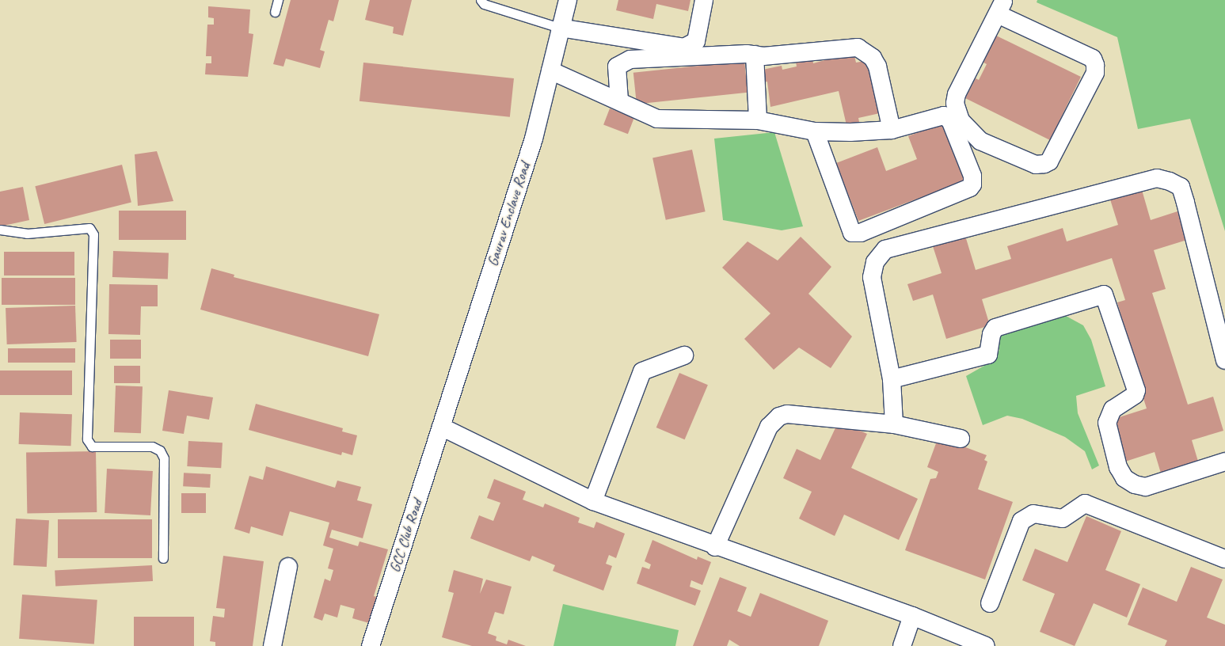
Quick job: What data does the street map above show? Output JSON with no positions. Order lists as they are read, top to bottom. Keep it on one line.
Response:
{"streets":{"street":["Gaurav Enclave Road","GCC Club Road"]},"crossings":[["Gaurav Enclave Road","GCC Club Road"]]}
